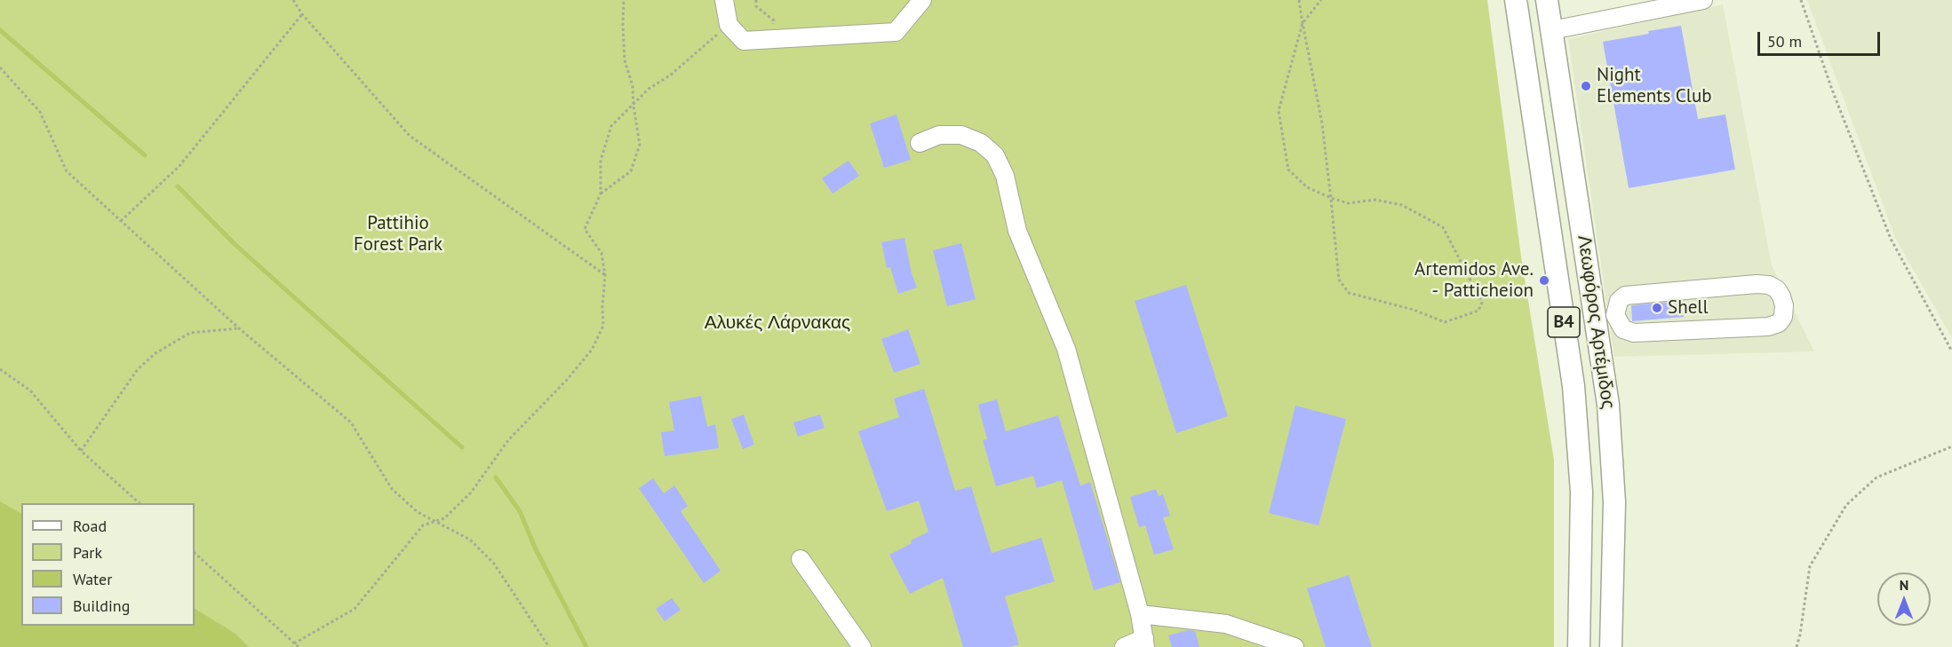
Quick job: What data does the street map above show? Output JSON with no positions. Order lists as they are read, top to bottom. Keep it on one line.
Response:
{"streets":{"main road":["B4","Λεωφόρος Αρτέμιδος"]},"parks":["Pattihio Forest Park","Αλυκές Λάρνακας"],"places":["Night Elements Club","Artemidos Ave. - Patticheion","Shell"],"legend":["Road","Park","Water","Building"],"scale_bar":"50 m","north":"top"}
